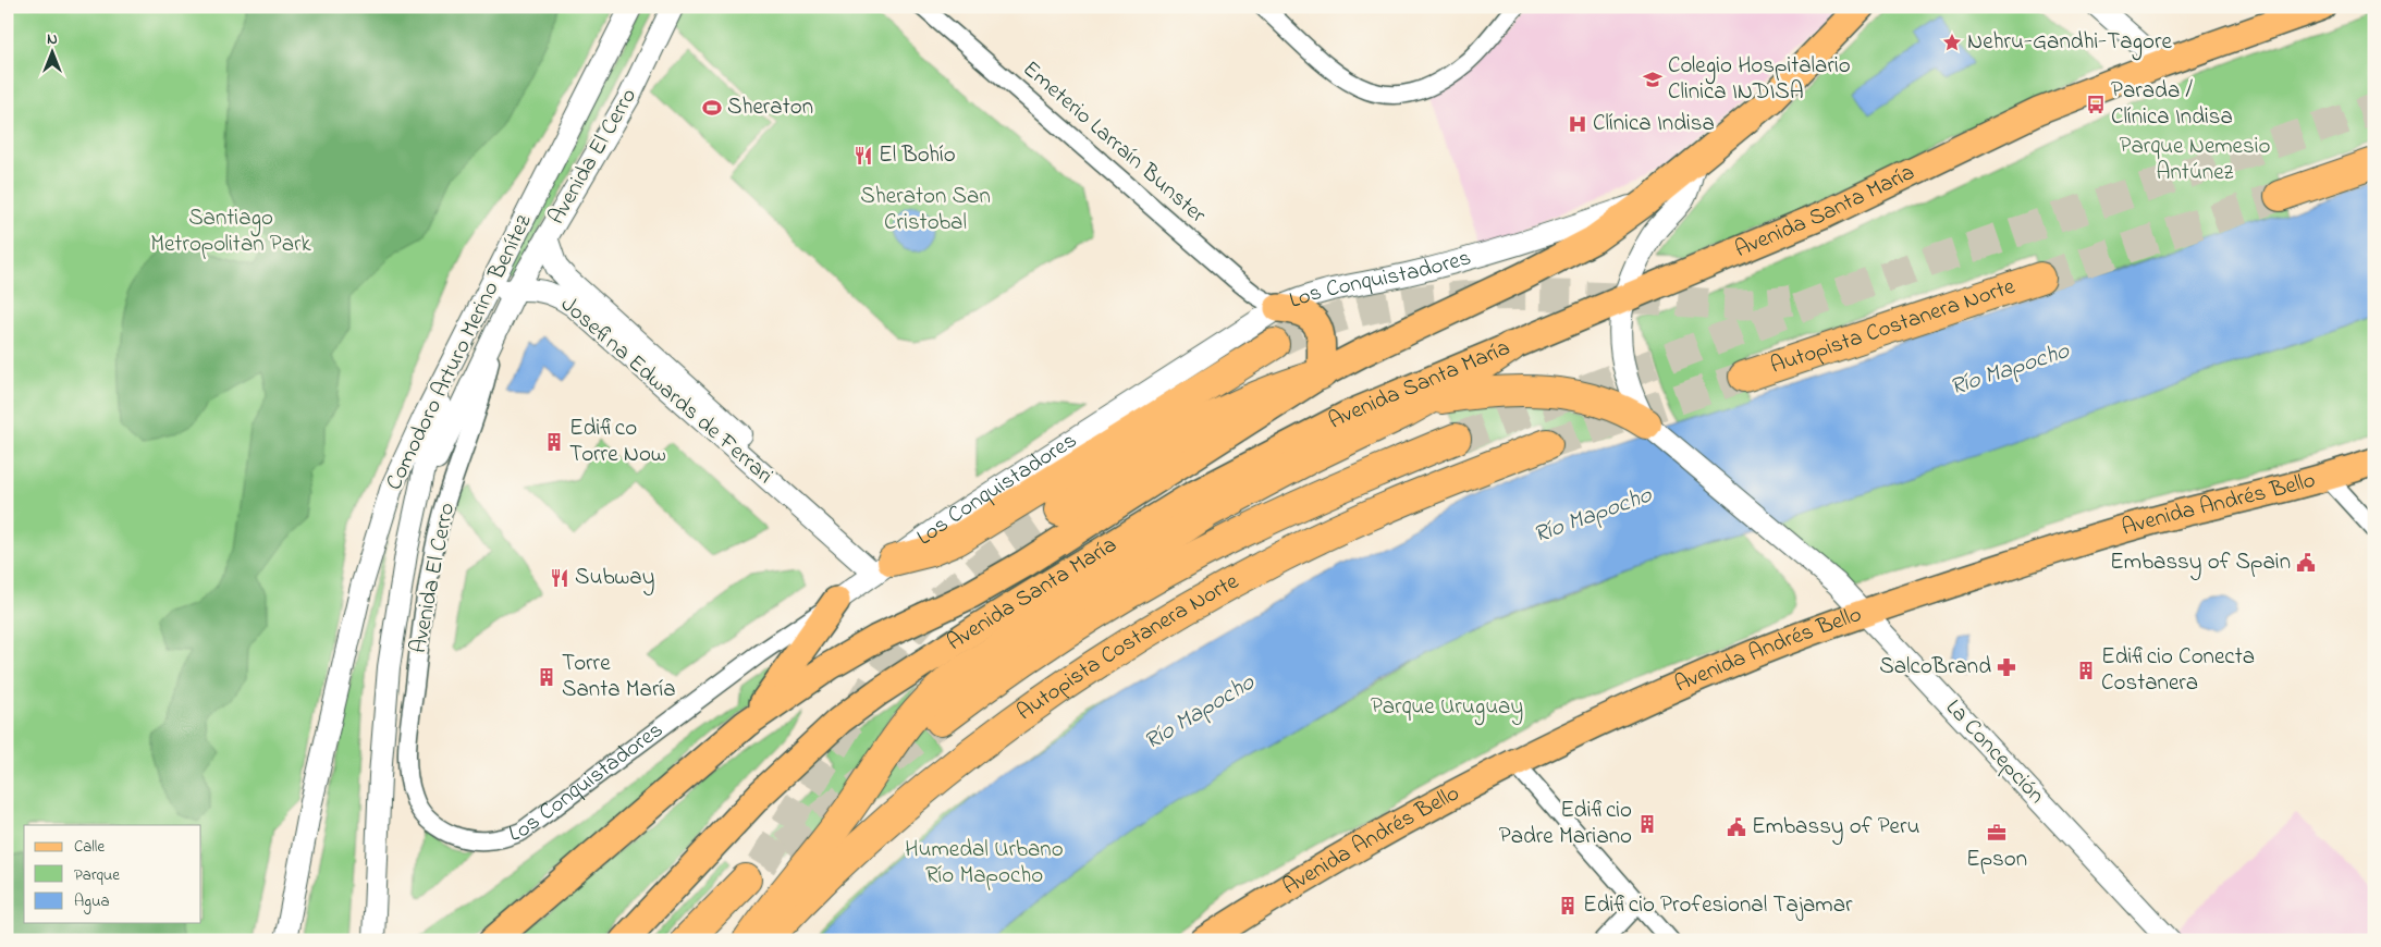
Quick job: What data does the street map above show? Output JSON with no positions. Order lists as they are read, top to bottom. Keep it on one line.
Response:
{"streets":{"highway":["Autopista Costanera Norte"],"main road":["Avenida Santa María","Los Conquistadores","Avenida Andrés Bello"],"street":["Emeterio Larraín Bunster","Avenida El Cerro","Comodoro Arturo Merino Benítez","Josefina Edwards de Ferrari","La Concepción"]},"crossings":[["Emeterio Larraín Bunster","Los Conquistadores"],["Avenida El Cerro","Los Conquistadores"],["Avenida El Cerro","Comodoro Arturo Merino Benítez"],["Avenida El Cerro","Josefina Edwards de Ferrari"],["Los Conquistadores","Josefina Edwards de Ferrari"],["Comodoro Arturo Merino Benítez","Josefina Edwards de Ferrari"],["Avenida Andrés Bello","La Concepción"]],"water":["Río Mapocho"],"parks":["Parque Nemesio Antúnez","Sheraton San Cristobal","Santiago Metropolitan Park","Parque Uruguay","Humedal Urbano Río Mapocho"],"places":{"place":["Nehru-Gandhi-Tagore"],"school or university":["Colegio Hospitalario Clinica INDISA"],"bus stop":["Parada / Clínica Indisa"],"sports":["Sheraton"],"hospital":["Clínica Indisa"],"restaurant":["El Bohío","Subway"],"building":["Edifico Torre Now","Edificio Conecta Costanera","Torre Santa María","Edificio Padre Mariano","Edificio Profesional Tajamar"],"public building":["Embassy of Spain","Embassy of Peru"],"pharmacy":["SalcoBrand"],"office":["Epson"]},"legend":["Calle","Parque","Agua"],"north":"top"}
